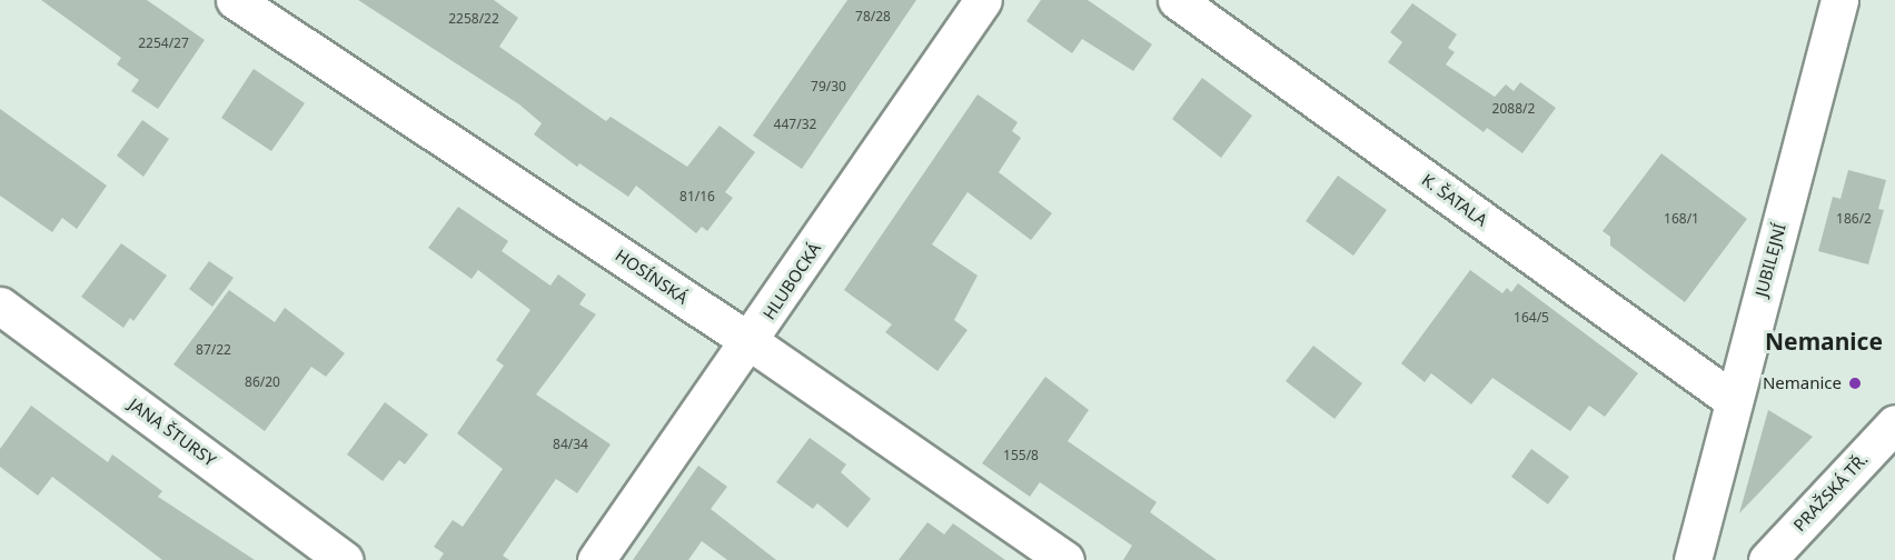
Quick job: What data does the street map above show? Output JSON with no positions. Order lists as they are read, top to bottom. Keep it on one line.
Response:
{"streets":{"street":["K. ŠATALA","JUBILEJNÍ","HOSÍNSKÁ","HLUBOCKÁ","JANA ŠTURSY","PRAŽSKÁ TŘ."]},"crossings":[["K. ŠATALA","JUBILEJNÍ"],["HOSÍNSKÁ","HLUBOCKÁ"]],"districts":["Nemanice"],"places":["Nemanice"],"house_numbers":["78/28","2258/22","2254/27","79/30","2088/2","447/32","81/16","168/1","186/2","164/5","87/22","86/20","84/34","155/8"]}
